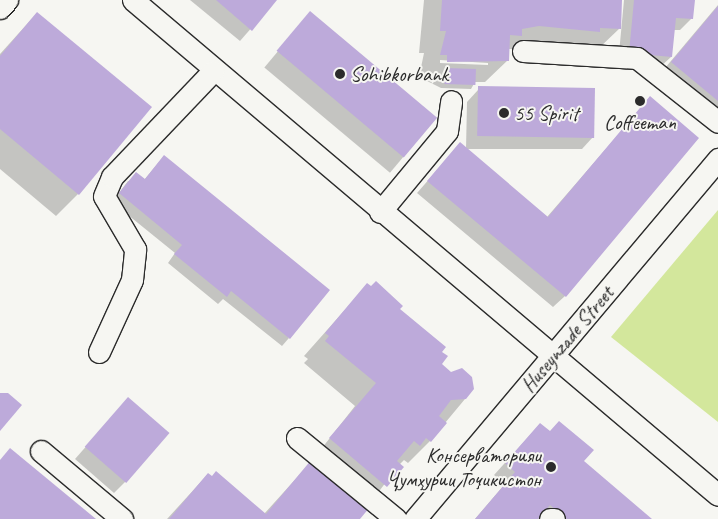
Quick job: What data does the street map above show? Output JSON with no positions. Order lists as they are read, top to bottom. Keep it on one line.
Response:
{"streets":{"street":["Huseynzade Street"]},"places":["Sohibkorbank","Coffeeman","55 Spirit","Консерваторияи Ҷумҳурии Тоҷикистон"]}
